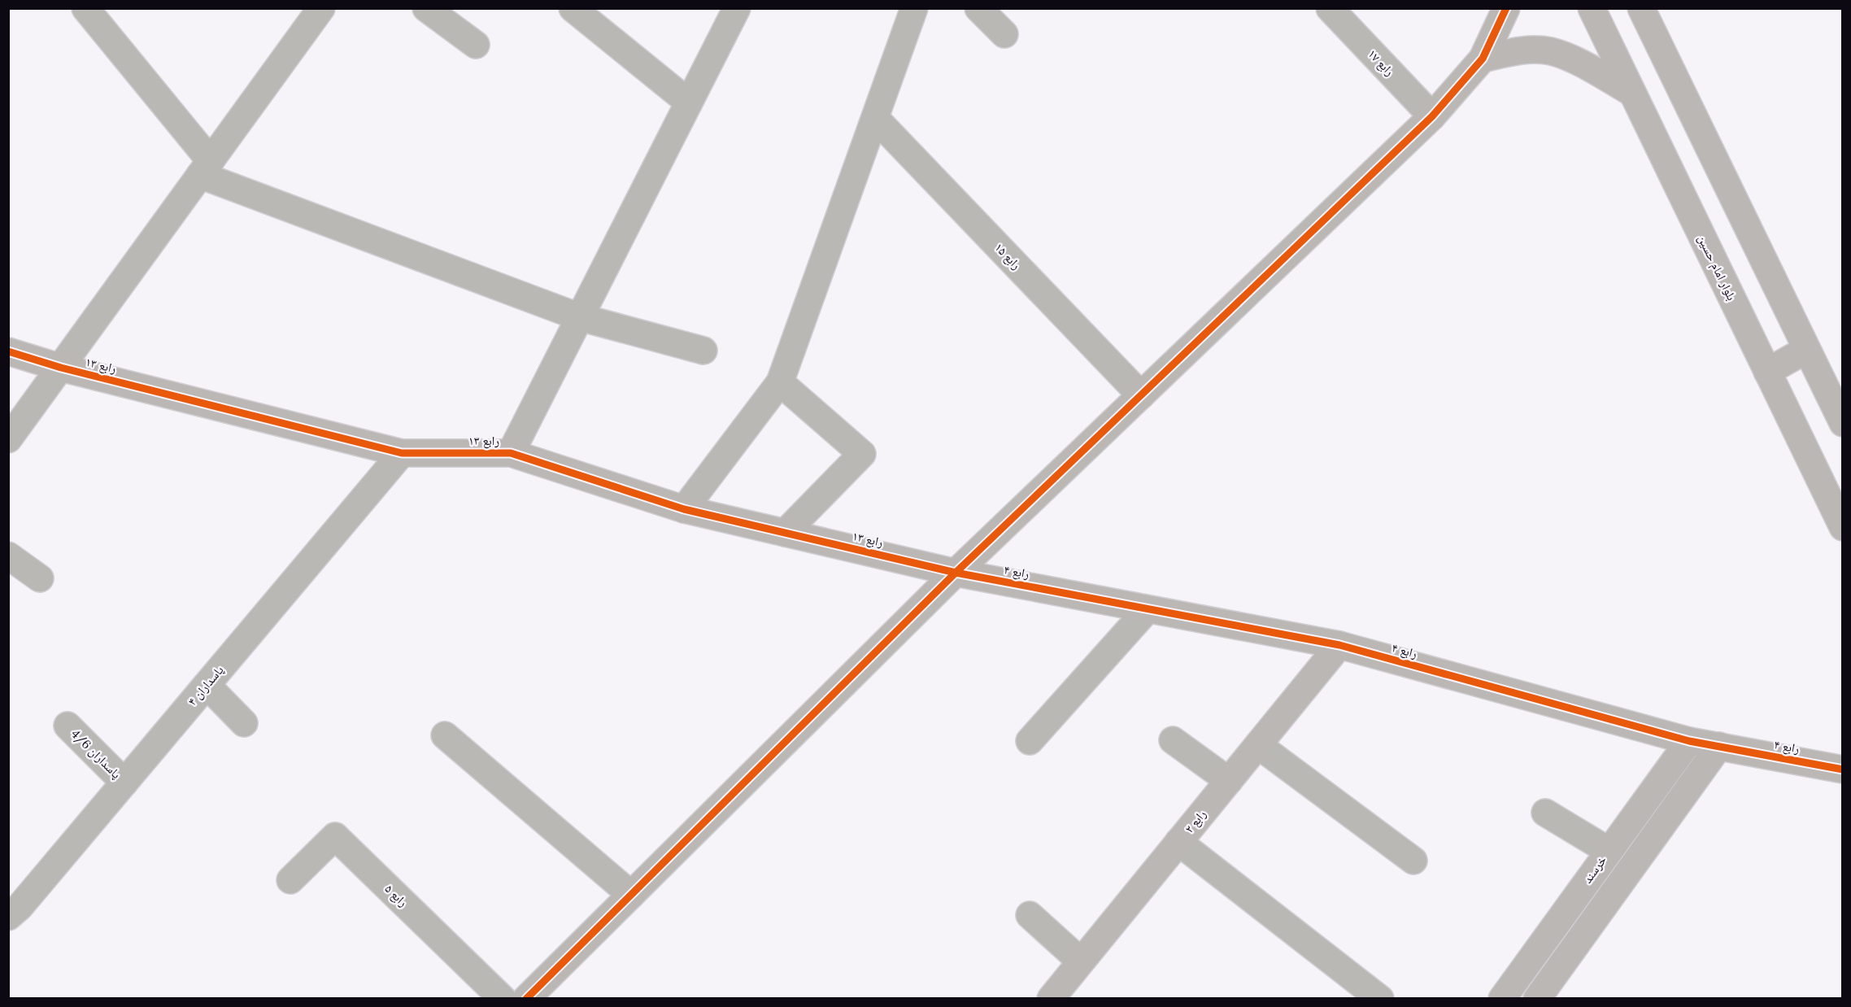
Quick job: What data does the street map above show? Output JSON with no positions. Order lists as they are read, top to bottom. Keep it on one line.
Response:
{"streets":{"street":["رابع ۱۷","رابع ۱۵","بلوار امام حسین","رابع ۱۳","رابع ۴","پاسداران ۴","پاسداران 4/6","رابع ۲","خرسند","رابع ۵"]},"crossings":[["رابع ۱۳","رابع ۴"],["رابع ۱۳","پاسداران ۴"],["رابع ۴","رابع ۲"],["رابع ۴","خرسند"],["پاسداران ۴","پاسداران 4/6"]]}
